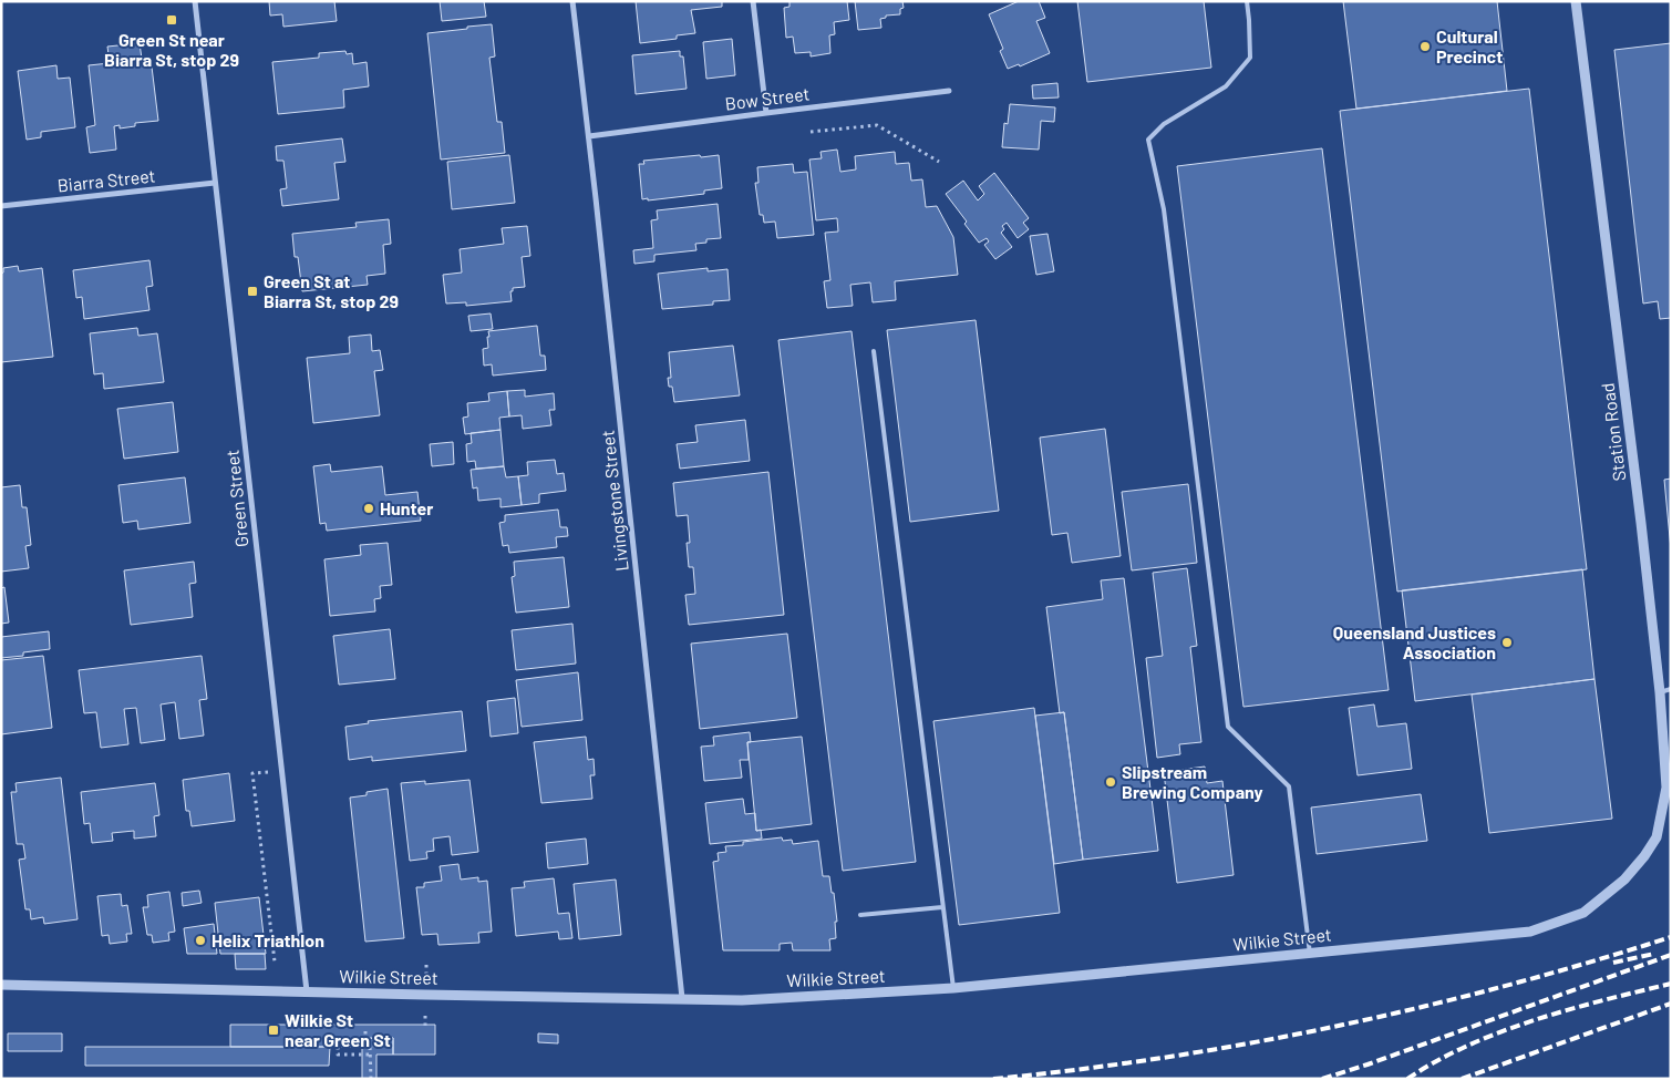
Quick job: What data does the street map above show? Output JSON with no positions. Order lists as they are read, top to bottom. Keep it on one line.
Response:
{"streets":{"street":["Bow Street","Biarra Street","Station Road","Green Street","Livingstone Street","Wilkie Street"]},"crossings":[["Bow Street","Livingstone Street"],["Biarra Street","Green Street"],["Station Road","Wilkie Street"],["Green Street","Wilkie Street"],["Livingstone Street","Wilkie Street"]],"places":{"transit":["Green St near Biarra St, stop 29","Green St at Biarra St, stop 29","Wilkie St near Green St"],"other":["Cultural Precinct","Hunter","Queensland Justices Association","Slipstream Brewing Company","Helix Triathlon"]}}
